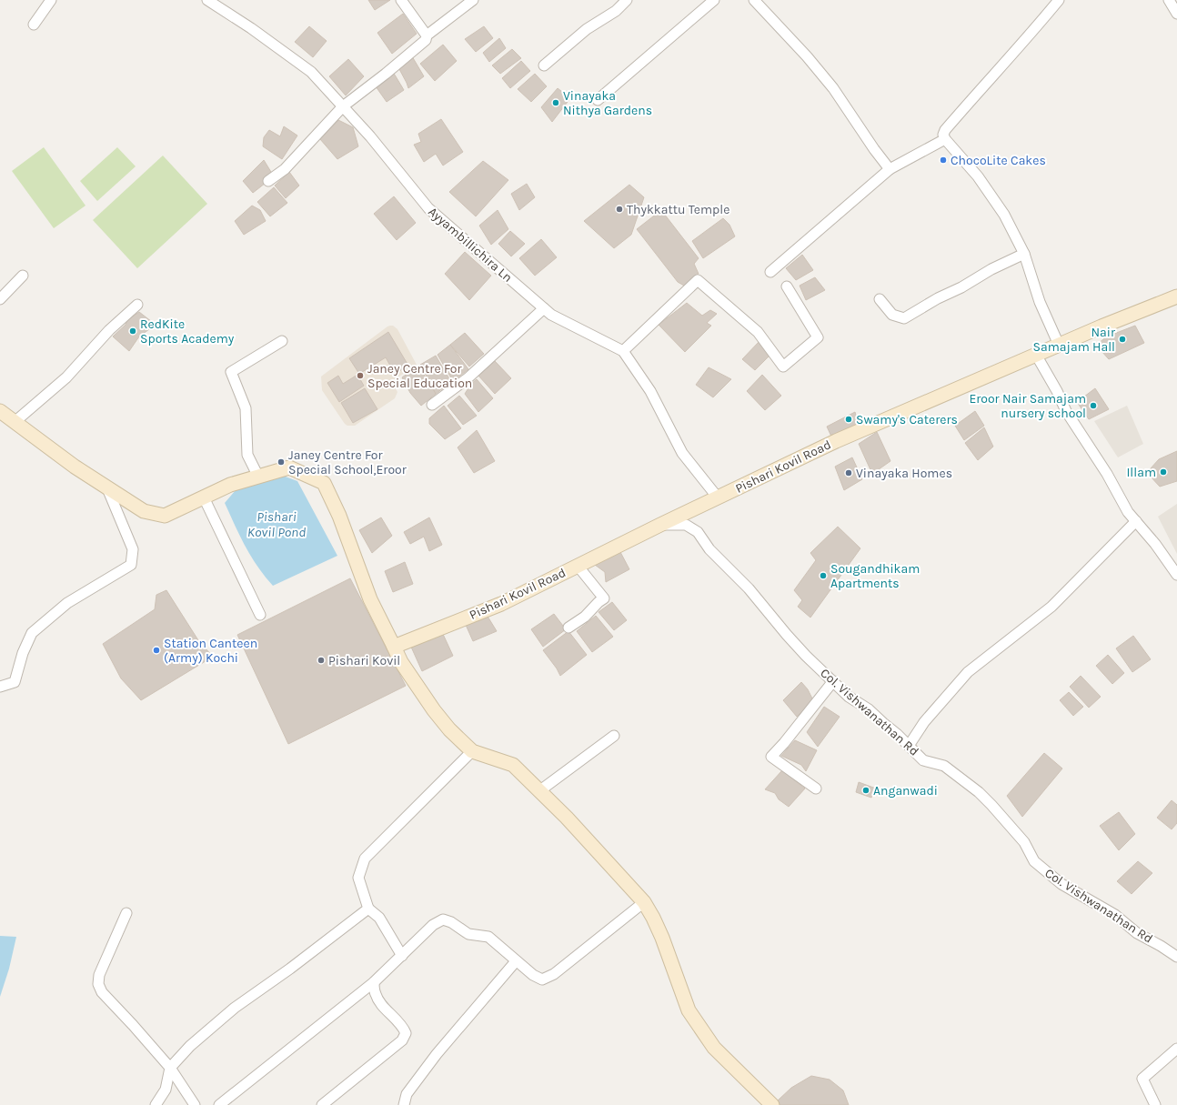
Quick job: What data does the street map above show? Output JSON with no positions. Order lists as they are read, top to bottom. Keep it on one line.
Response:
{"streets":{"street":["Ayyambillichira Ln","Pishari Kovil Road","Col. Vishwanathan Rd"]},"crossings":[["Ayyambillichira Ln","Pishari Kovil Road"],["Pishari Kovil Road","Col. Vishwanathan Rd"]],"water":["Pishari Kovil Pond"],"places":["Vinayaka Nithya Gardens","ChocoLite Cakes","Thykkattu Temple","RedKite Sports Academy","Nair Samajam Hall","Janey Centre For Special Education","Eroor Nair Samajam nursery school","Swamy's Caterers","Janey Centre For Special School,Eroor","Illam","Vinayaka Homes","Sougandhikam Apartments","Station Canteen (Army) Kochi","Pishari Kovil","Anganwadi"]}
